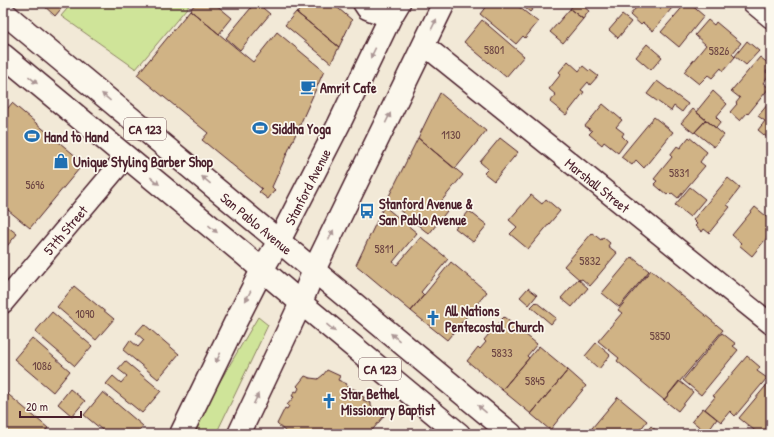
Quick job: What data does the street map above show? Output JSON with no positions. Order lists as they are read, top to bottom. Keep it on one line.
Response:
{"streets":{"main road":["CA 123","Stanford Avenue","San Pablo Avenue"],"street":["Marshall Street","57th Street"]},"crossings":[["CA 123","Stanford Avenue"],["CA 123","57th Street"],["Stanford Avenue","San Pablo Avenue"]],"places":{"cafe":["Amrit Cafe"],"sports":["Siddha Yoga","Hand to Hand"],"shop":["Unique Styling Barber Shop"],"bus stop":["Stanford Avenue & San Pablo Avenue"],"church":["All Nations Pentecostal Church","Star Bethel Missionary Baptist"]},"house_numbers":["5801","5826","1130","5831","5696","5811","5832","1090","5850","5833","1086","5845"],"scale_bar":"20 m"}
